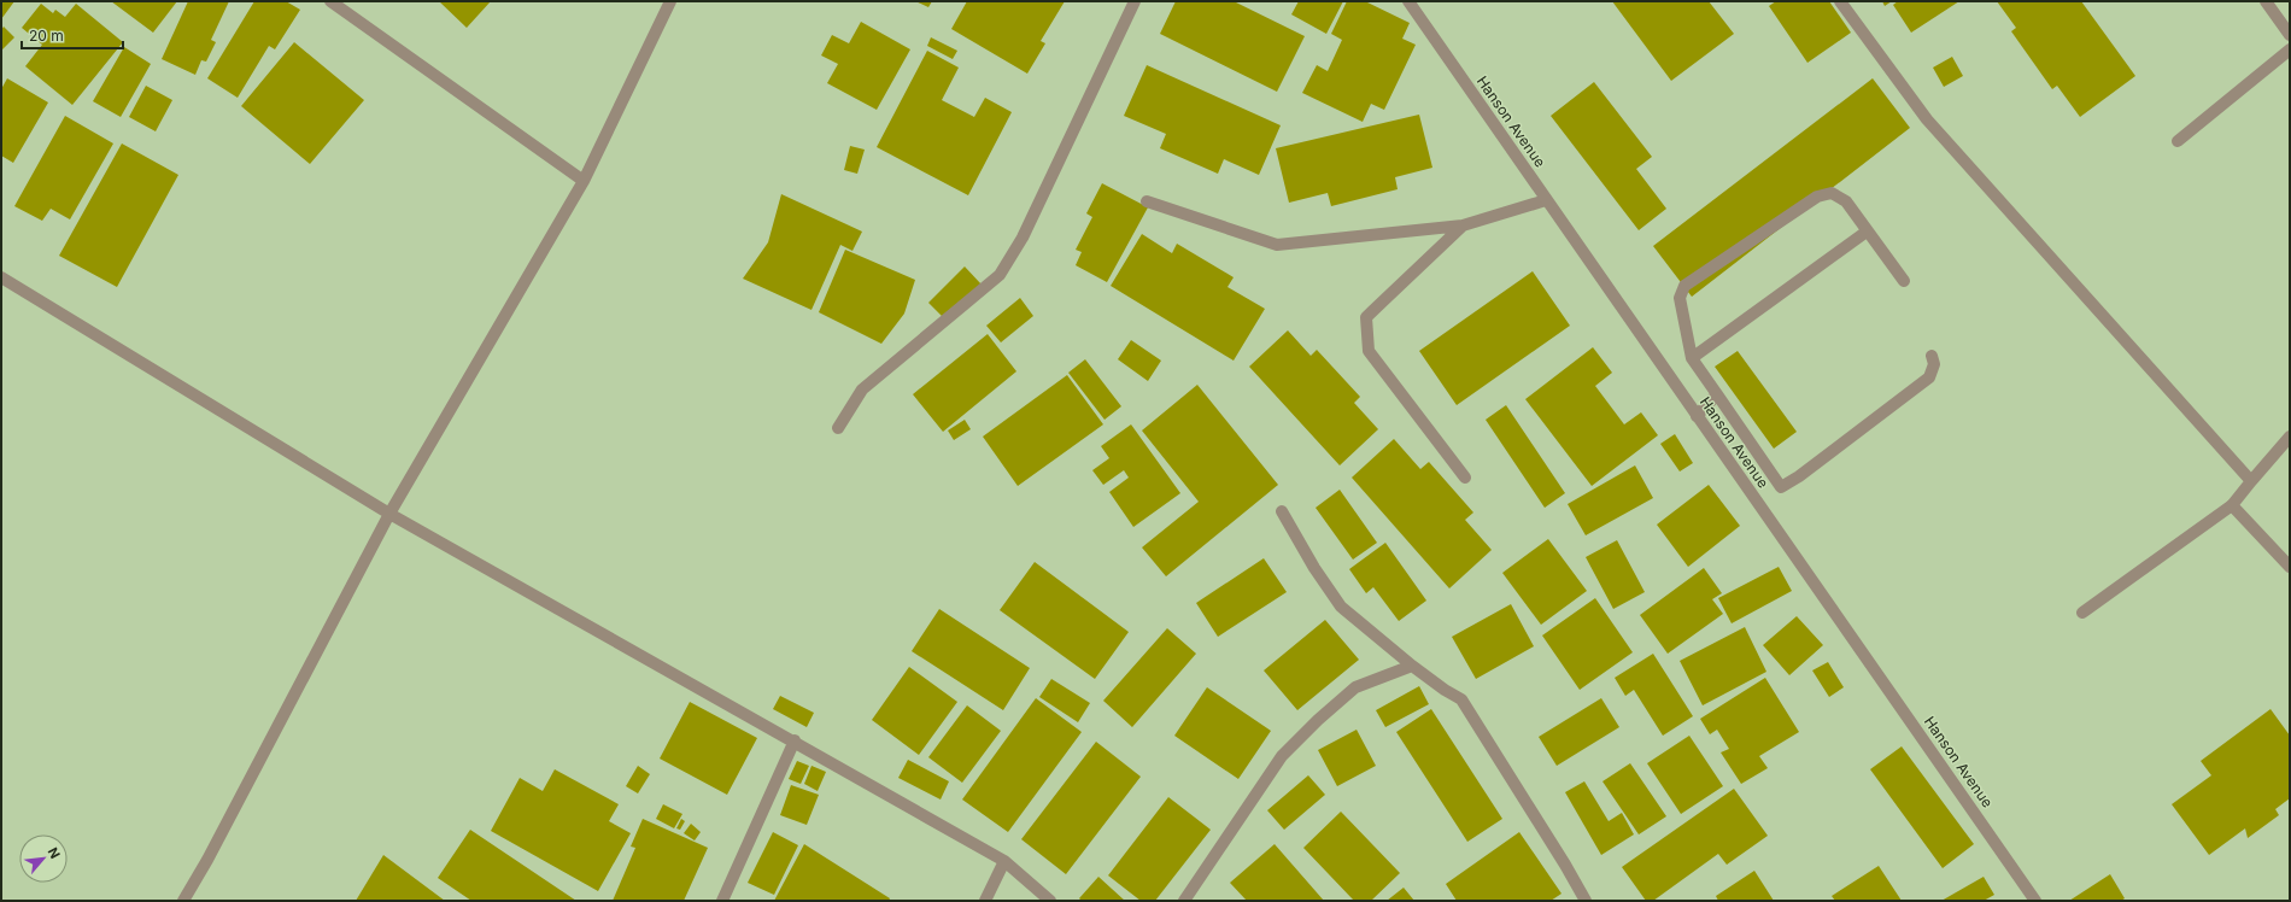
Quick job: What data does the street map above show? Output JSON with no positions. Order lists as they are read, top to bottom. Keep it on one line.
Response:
{"streets":{"street":["Hanson Avenue"]},"scale_bar":"20 m","north":"top right"}
